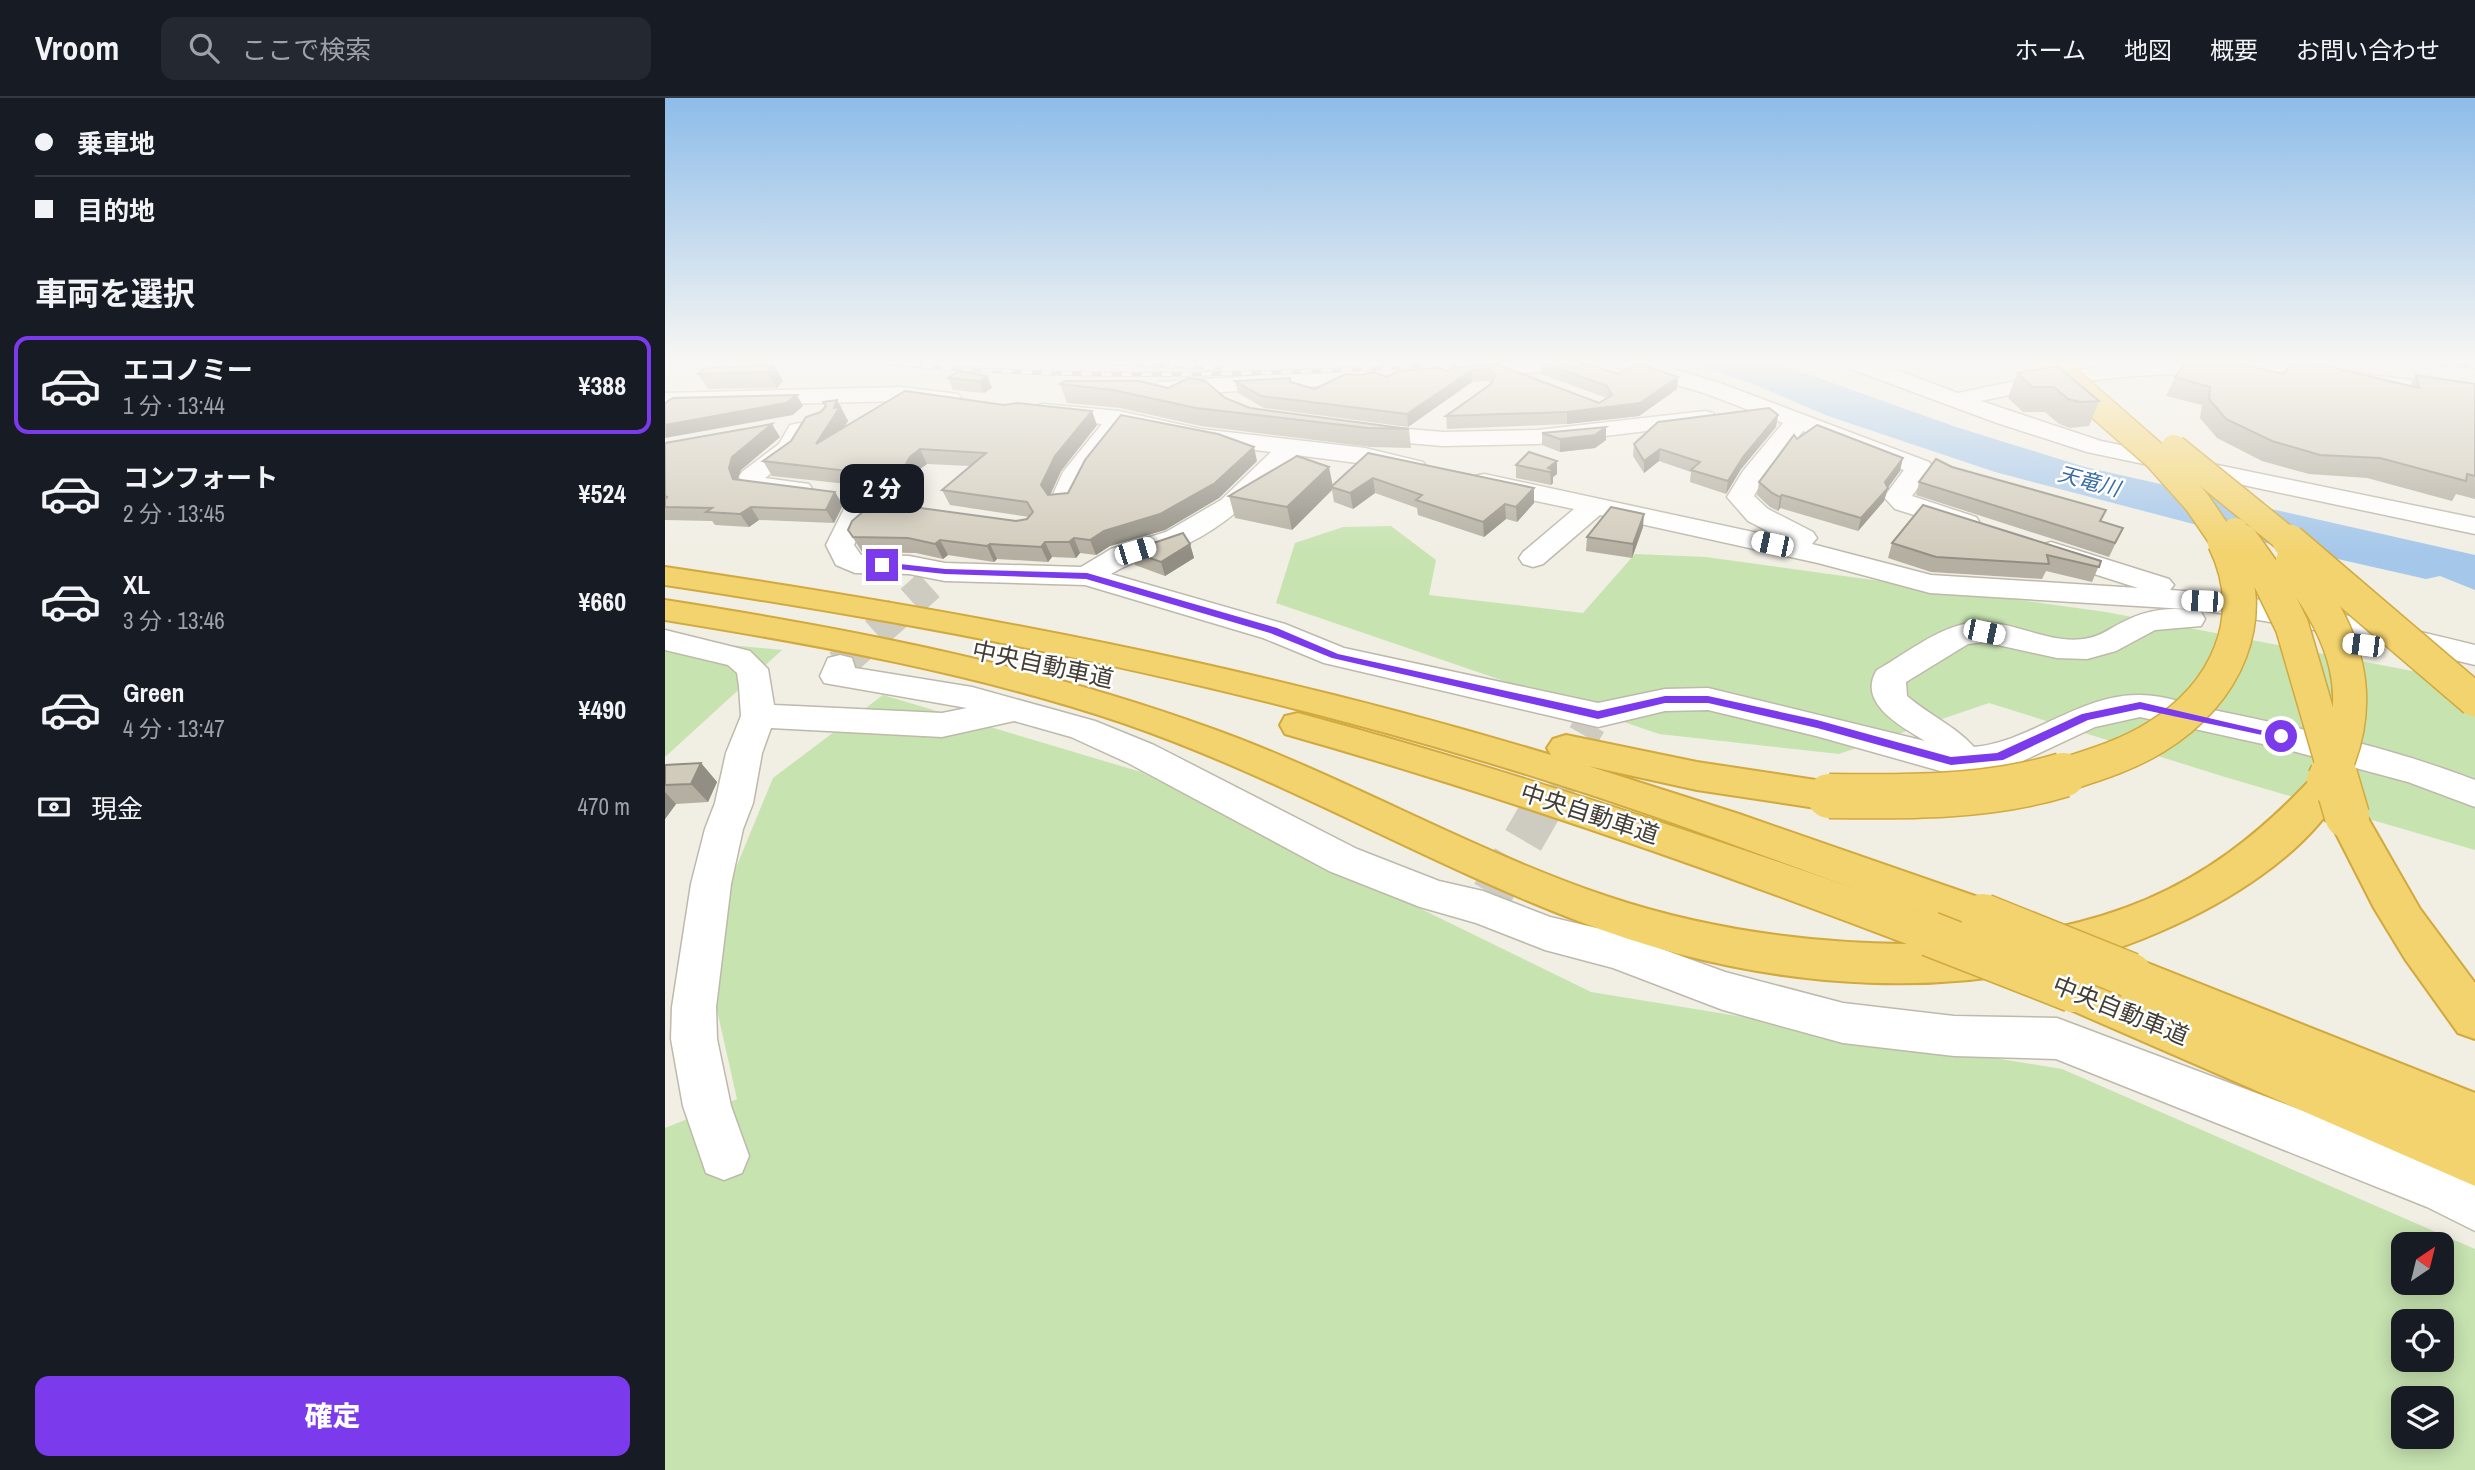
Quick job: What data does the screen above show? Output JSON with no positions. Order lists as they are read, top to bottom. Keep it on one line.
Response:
{"streets":{"highway":["中央自動車道"]},"water":["天竜川"],"north":"top right","page":{"header":"Vroom","search":"ここで検索","nav":["ホーム","地図","概要","お問い合わせ"],"banner":["乗車地","目的地"],"heading":"車両を選択","list":[{"name":"エコノミー","note":"1 分 · 13:44","value":"¥388"},{"name":"コンフォート","note":"2 分 · 13:45","value":"¥524"},{"name":"XL","note":"3 分 · 13:46","value":"¥660"},{"name":"Green","note":"4 分 · 13:47","value":"¥490"}],"bubble":"2 分","pay":["現金","470 m"],"buttons":"確定"}}
